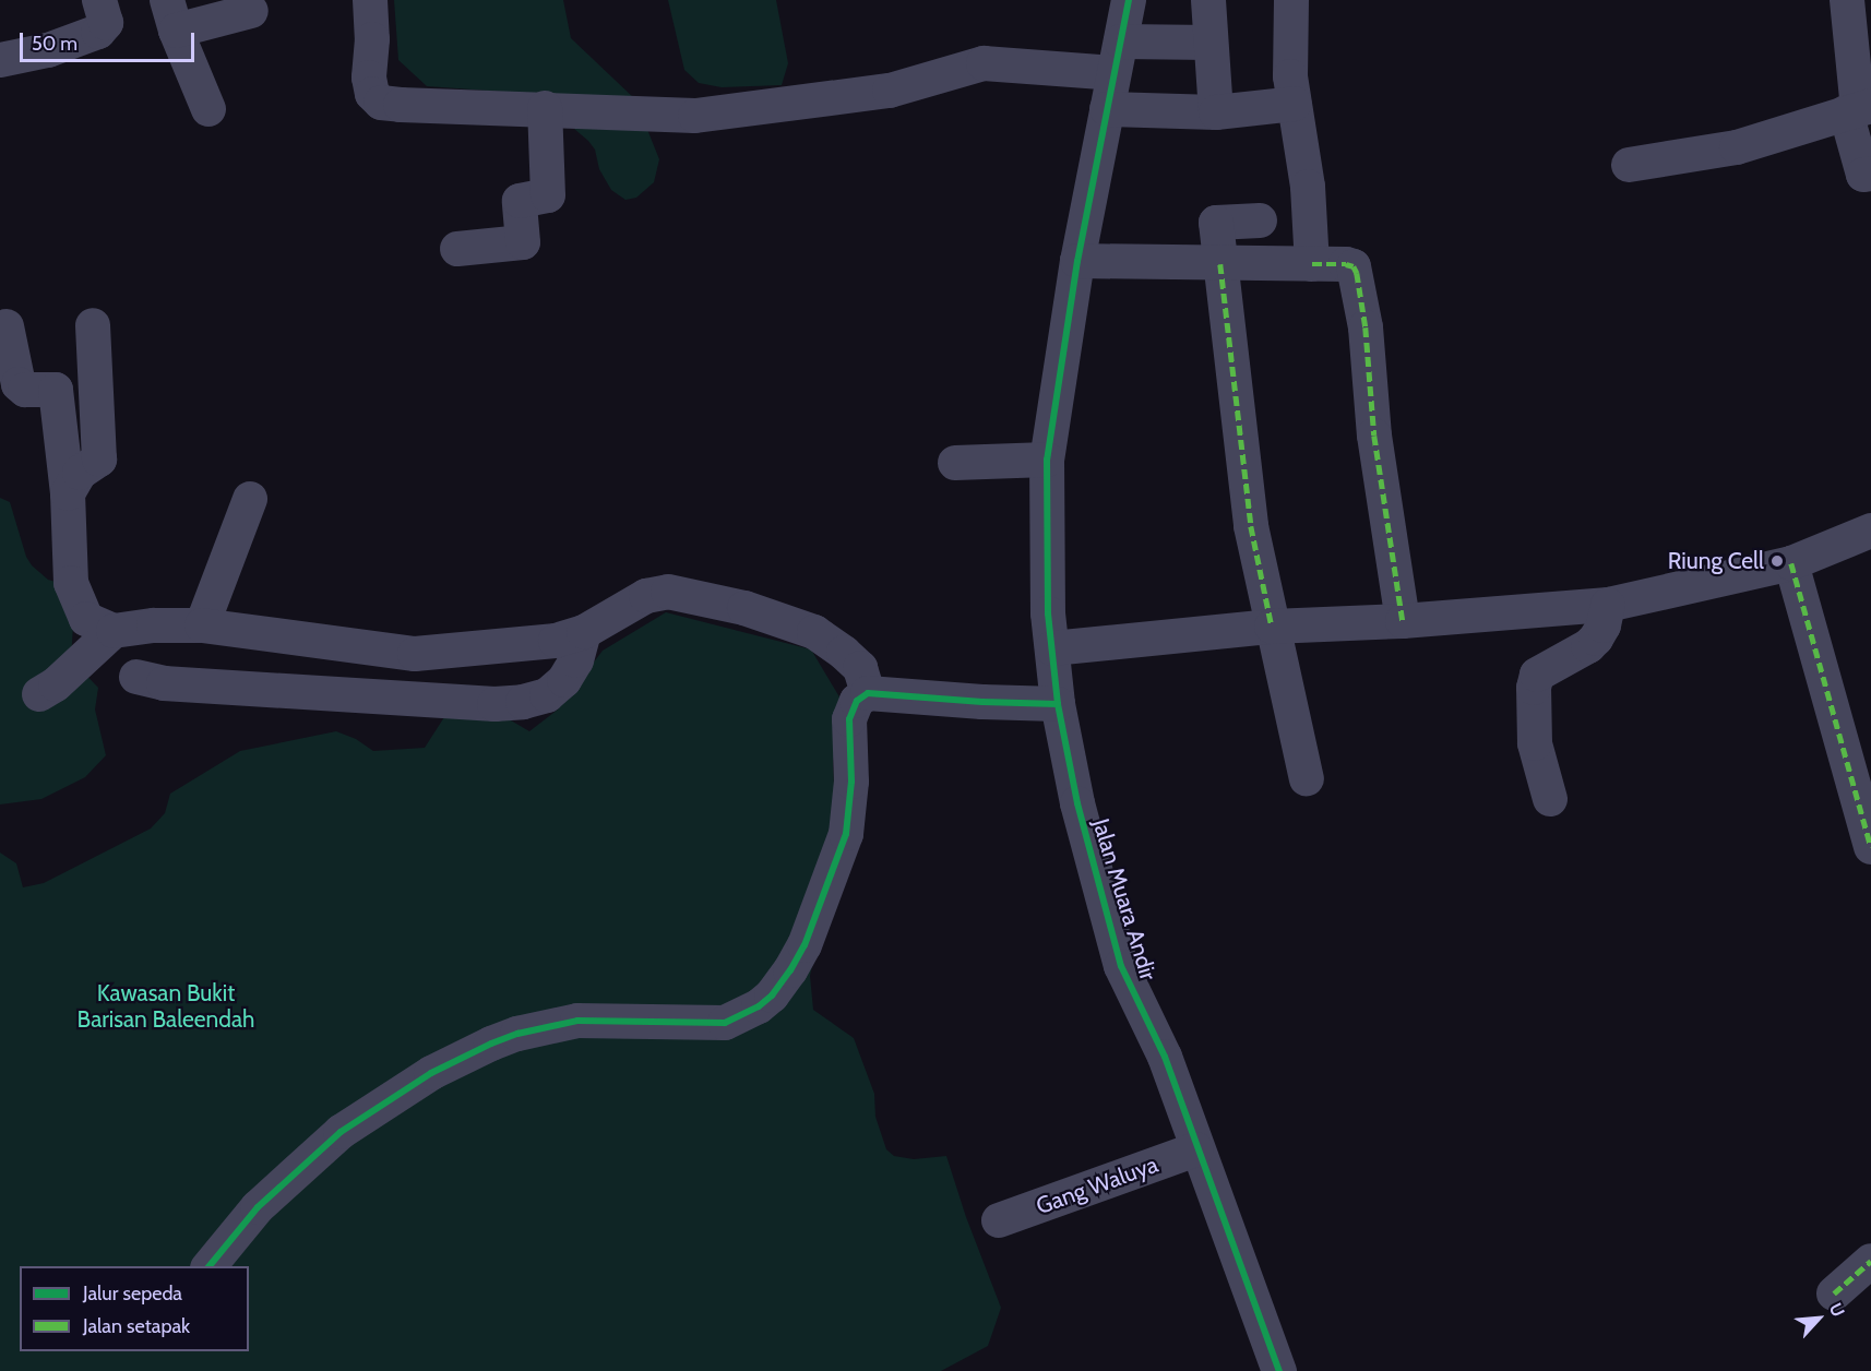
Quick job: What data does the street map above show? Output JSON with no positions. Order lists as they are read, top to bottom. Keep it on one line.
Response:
{"streets":{"street":["Jalan Muara Andir","Gang Waluya"]},"crossings":[["Jalan Muara Andir","Gang Waluya"]],"parks":["Kawasan Bukit Barisan Baleendah"],"places":["Riung Cell"],"legend":["Jalur sepeda","Jalan setapak"],"scale_bar":"50 m","north":"top right"}
